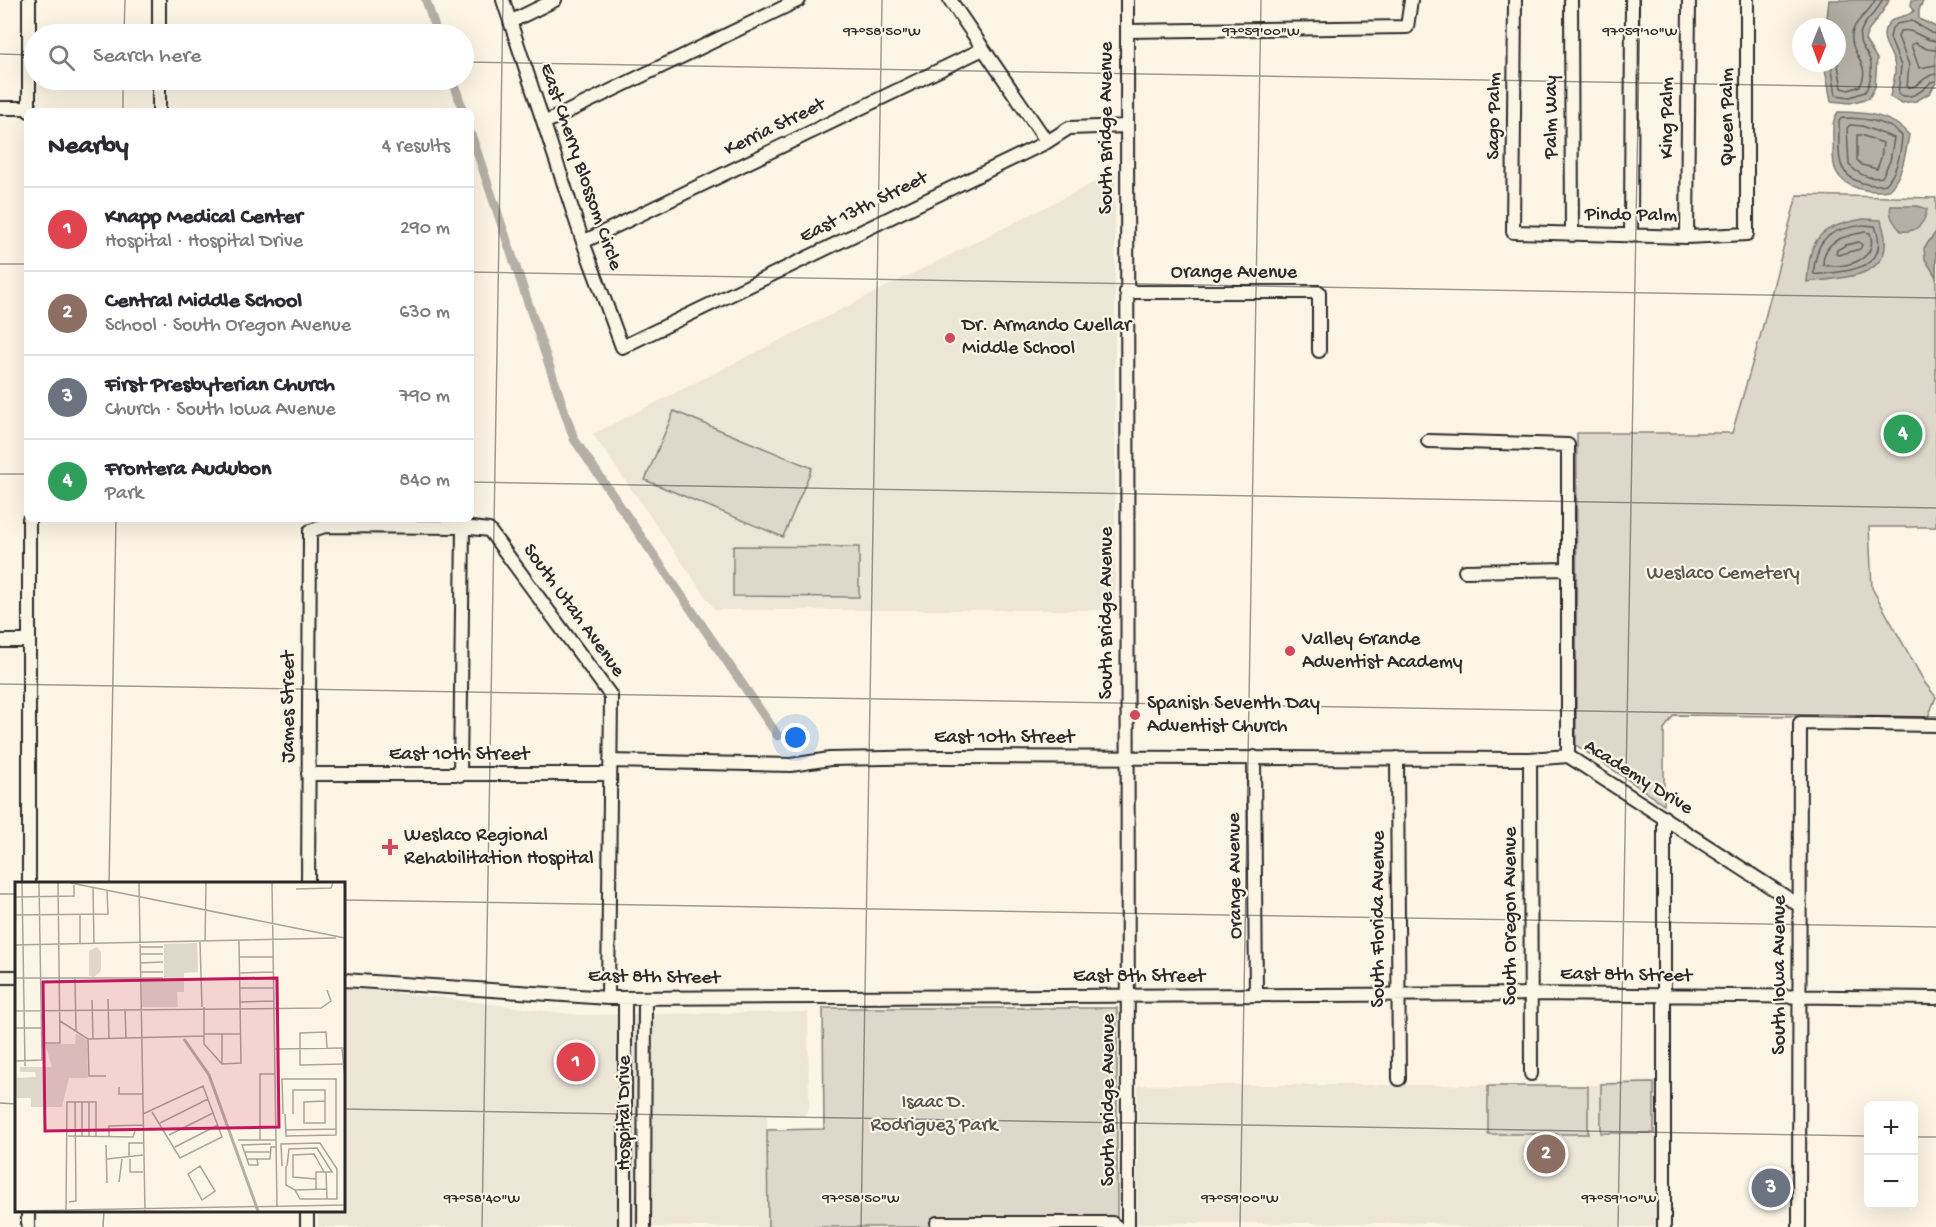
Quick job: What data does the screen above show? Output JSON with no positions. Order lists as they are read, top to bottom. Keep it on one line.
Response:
{"streets":{"street":["Sago Palm","Palm Way","Queen Palm","King Palm","Kerria Street","South Bridge Avenue","East Cherry Blossom Circle","East 13th Street","Pindo Palm","Orange Avenue","South Utah Avenue","James Street","East 10th Street","Academy Drive","South Oregon Avenue","South Florida Avenue","South Iowa Avenue","East 8th Street","Hospital Drive"]},"crossings":[["Sago Palm","Pindo Palm"],["Palm Way","Pindo Palm"],["Queen Palm","Pindo Palm"],["King Palm","Pindo Palm"],["Kerria Street","East Cherry Blossom Circle"],["South Bridge Avenue","East 13th Street"],["South Bridge Avenue","Orange Avenue"],["South Bridge Avenue","East 10th Street"],["South Bridge Avenue","East 8th Street"],["East Cherry Blossom Circle","East 13th Street"],["Orange Avenue","East 10th Street"],["Orange Avenue","East 8th Street"],["South Utah Avenue","James Street"],["South Utah Avenue","East 10th Street"],["South Utah Avenue","East 8th Street"],["James Street","East 10th Street"],["East 10th Street","Academy Drive"],["East 10th Street","South Florida Avenue"],["Academy Drive","South Oregon Avenue"],["Academy Drive","South Florida Avenue"],["Academy Drive","South Iowa Avenue"],["South Oregon Avenue","East 8th Street"],["South Florida Avenue","East 8th Street"],["South Iowa Avenue","East 8th Street"],["East 8th Street","Hospital Drive"]],"parks":["Weslaco Cemetery","Isaac D. Rodriguez Park"],"places":{"other":["Dr. Armando Cuellar Middle School","Valley Grande Adventist Academy","Spanish Seventh Day Adventist Church"],"health":["Weslaco Regional Rehabilitation Hospital"]},"north":"bottom","page":{"search":"Search here","heading":["Nearby","4 results"],"list":[{"mark":"1","name":"Knapp Medical Center","note":"Hospital · Hospital Drive","value":"290 m"},{"mark":"2","name":"Central Middle School","note":"School · South Oregon Avenue","value":"630 m"},{"mark":"3","name":"First Presbyterian Church","note":"Church · South Iowa Avenue","value":"790 m"},{"mark":"4","name":"Frontera Audubon","note":"Park","value":"840 m"}],"pins":["4","1","2","3"],"map_buttons":["+","−"]},"coordinates":["97°58'50\"W","97°59'00\"W","97°59'10\"W","97°58'40\"W"]}
